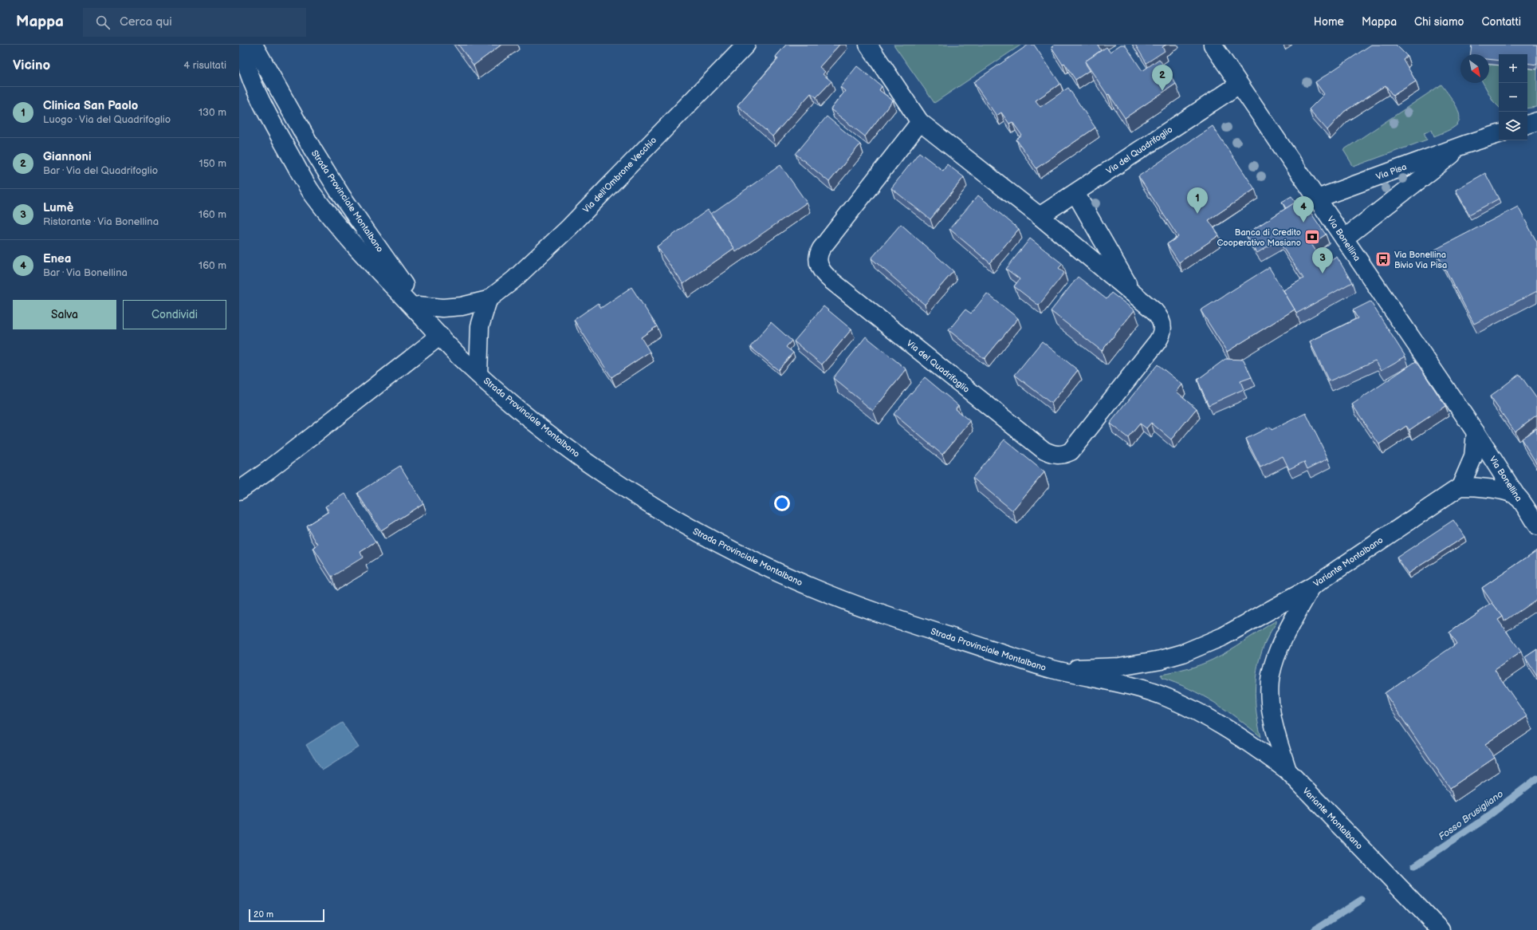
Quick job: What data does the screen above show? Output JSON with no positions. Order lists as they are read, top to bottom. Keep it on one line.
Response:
{"streets":{"street":["Via del Quadrifoglio","Via Pisa","Via dell'Ombrone Vecchio","Strada Provinciale Montalbano","Via Bonellina","Variante Montalbano"]},"crossings":[["Via del Quadrifoglio","Via Bonellina"],["Via Pisa","Via Bonellina"],["Via dell'Ombrone Vecchio","Strada Provinciale Montalbano"],["Strada Provinciale Montalbano","Variante Montalbano"]],"water":["Fosso Brusigliano"],"places":{"bank":["Banca di Credito Cooperativo Masiano"],"bus stop":["Via Bonellina Bivio Via Pisa"]},"scale_bar":"20 m","north":"bottom right","page":{"header":"Mappa","search":"Cerca qui","nav":["Home","Mappa","Chi siamo","Contatti"],"heading":["Vicino","4 risultati"],"map_buttons":["+","−"],"pins":["2","1","4","3"],"list":[{"mark":"1","name":"Clinica San Paolo","note":"Luogo · Via del Quadrifoglio","value":"130 m"},{"mark":"2","name":"Giannoni","note":"Bar · Via del Quadrifoglio","value":"150 m"},{"mark":"3","name":"Lumè","note":"Ristorante · Via Bonellina","value":"160 m"},{"mark":"4","name":"Enea","note":"Bar · Via Bonellina","value":"160 m"}],"buttons":["Salva","Condividi"],"scale":"20 m"}}
